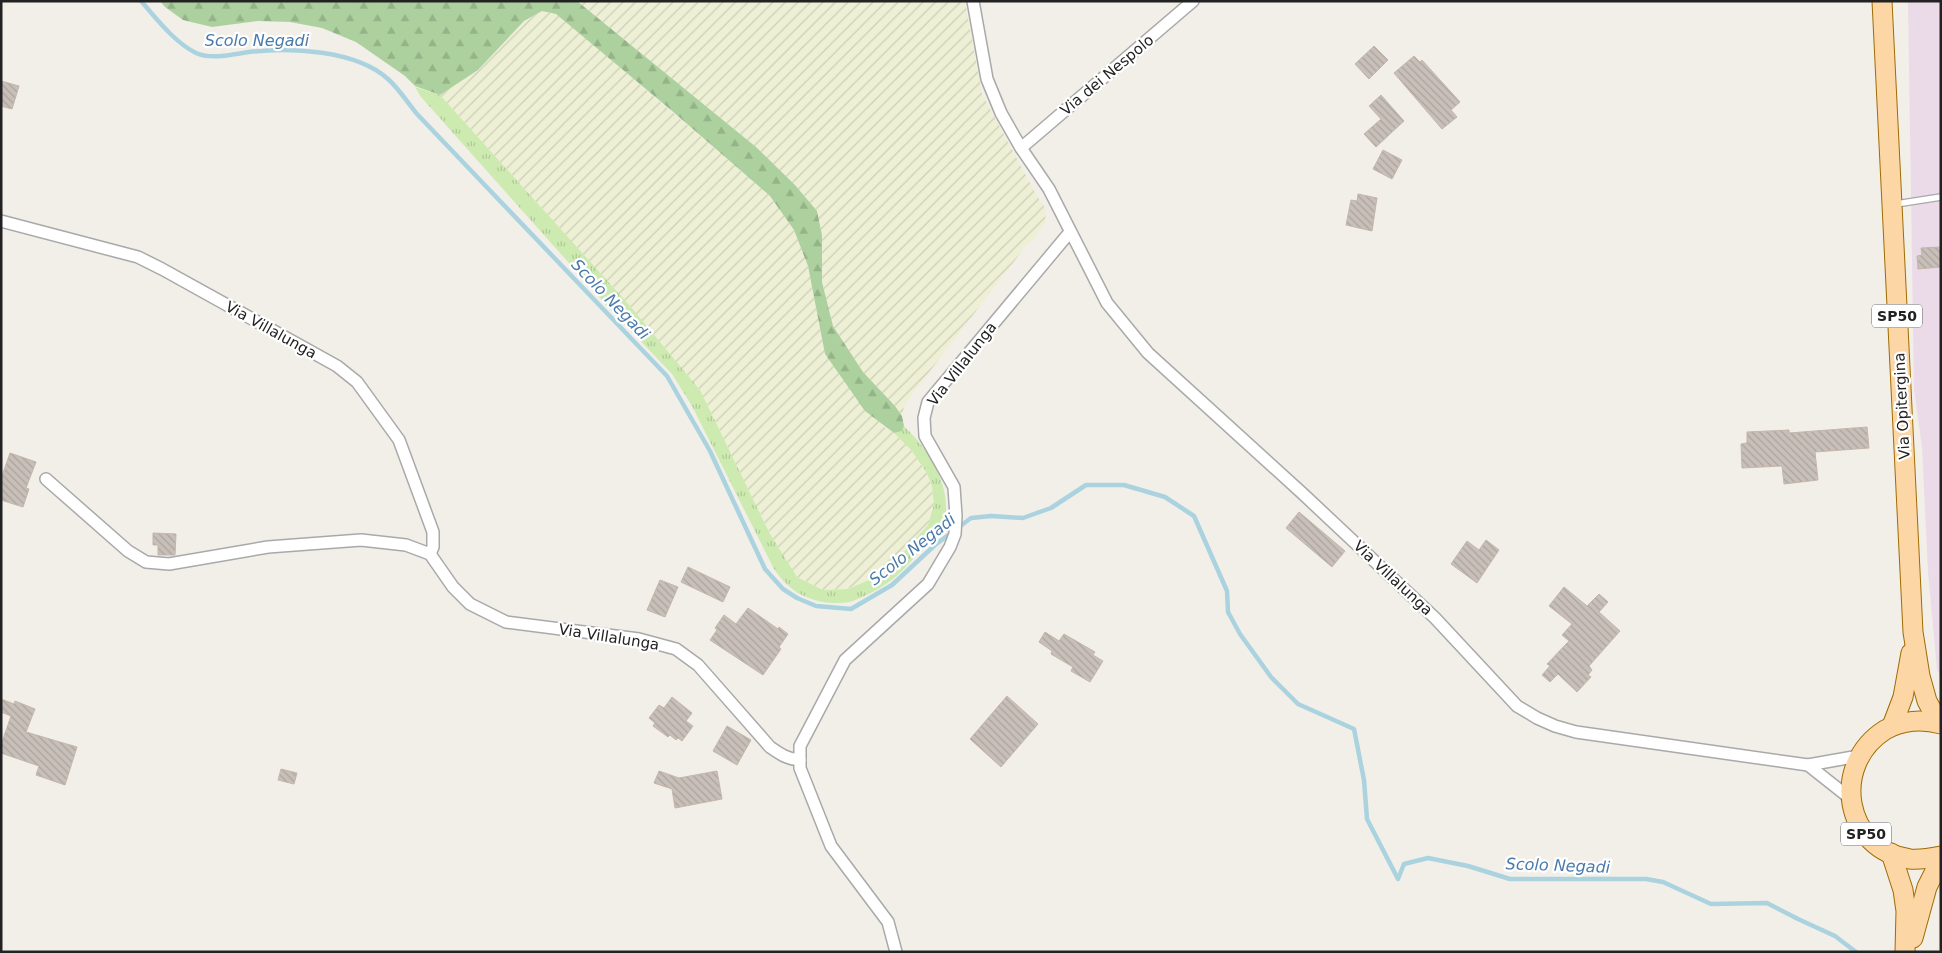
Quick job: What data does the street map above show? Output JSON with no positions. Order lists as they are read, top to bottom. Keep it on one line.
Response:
{"streets":{"main road":["SP50","Via Opitergina"],"street":["Via dei Nespolo","Via Villalunga"]},"crossings":[["Via dei Nespolo","Via Villalunga"],["SP50","Via Opitergina"]],"water":["Scolo Negadi"]}
